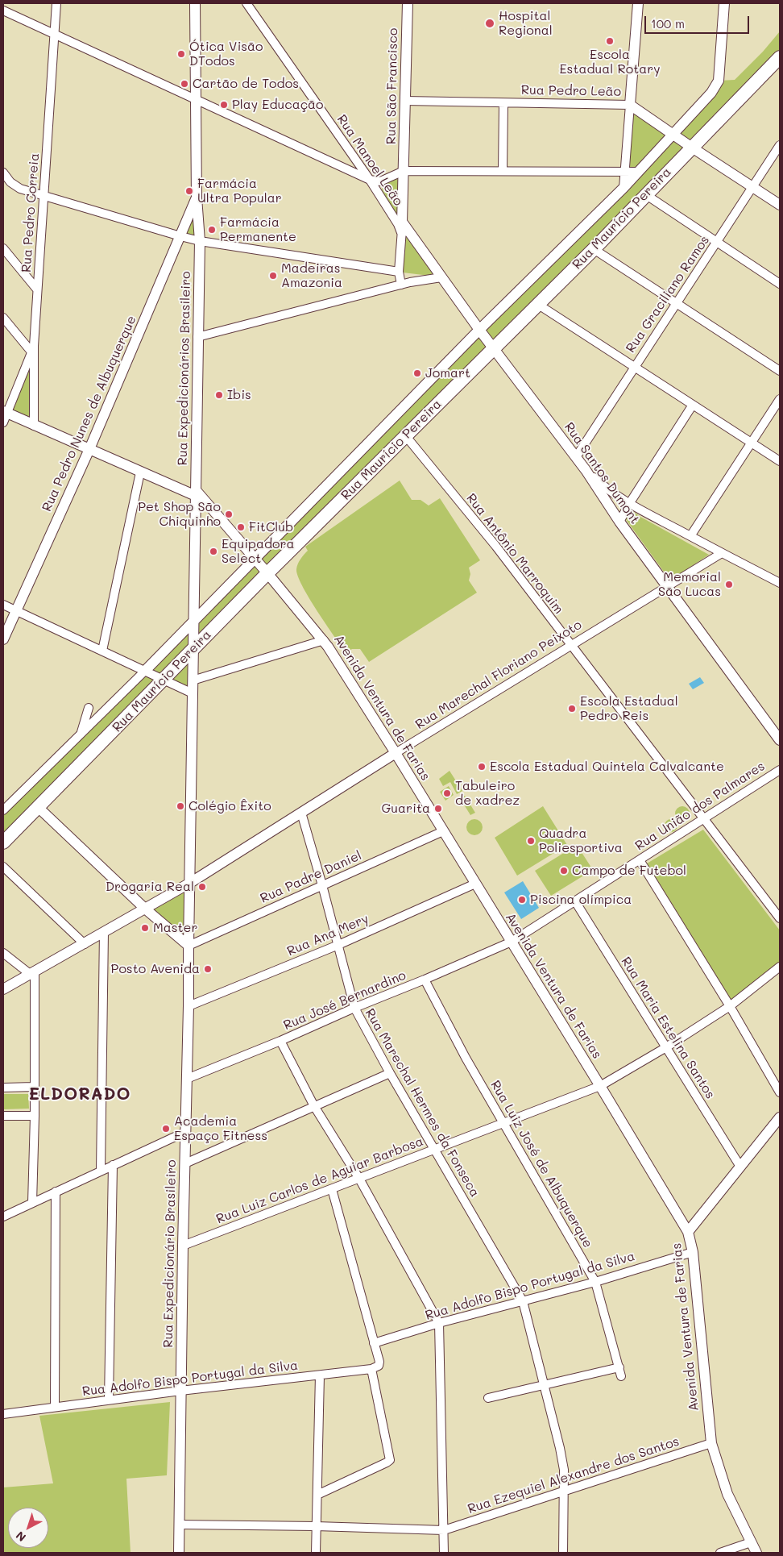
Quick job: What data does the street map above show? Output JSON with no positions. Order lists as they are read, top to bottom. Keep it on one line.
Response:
{"streets":{"main road":["Rua Maurício Pereira"],"street":["Rua São Francisco","Rua Pedro Leão","Rua Manoel Leão","Rua Pedro Correia","Rua Graciliano Ramos","Rua Expedicionários Brasileiro","Rua Pedro Nunes de Albuquerque","Rua Santos Dumont","Rua Antônio Marroquim","Rua Marechal Floriano Peixoto","Avenida Ventura de Farias","Rua União dos Palmares","Rua Padre Daniel","Rua Ana Mery","Rua José Bernardino","Rua Maria Estelina Santos","Rua Marechal Hermes da Fonseca","Rua Luiz José de Albuquerque","Rua Luiz Carlos de Aguiar Barbosa","Rua Expedicionário Brasileiro","Rua Adolfo Bispo Portugal da Silva","Rua Ezequiel Alexandre dos Santos"]},"crossings":[["Rua São Francisco","Rua Pedro Leão"],["Rua São Francisco","Rua Santos Dumont"],["Rua Pedro Leão","Rua Maurício Pereira"],["Rua Pedro Leão","Rua Graciliano Ramos"],["Rua Maurício Pereira","Rua Expedicionários Brasileiro"],["Rua Maurício Pereira","Rua Santos Dumont"],["Rua Maurício Pereira","Rua Antônio Marroquim"],["Rua Maurício Pereira","Avenida Ventura de Farias"],["Rua Graciliano Ramos","Rua Santos Dumont"],["Rua Expedicionários Brasileiro","Rua Pedro Nunes de Albuquerque"],["Rua Expedicionários Brasileiro","Avenida Ventura de Farias"],["Rua Expedicionários Brasileiro","Rua Expedicionário Brasileiro"],["Rua Santos Dumont","Rua Marechal Floriano Peixoto"],["Rua Antônio Marroquim","Rua Marechal Floriano Peixoto"],["Rua Antônio Marroquim","Rua União dos Palmares"],["Rua Marechal Floriano Peixoto","Avenida Ventura de Farias"],["Rua Marechal Floriano Peixoto","Rua Marechal Hermes da Fonseca"],["Rua Marechal Floriano Peixoto","Rua Expedicionário Brasileiro"],["Avenida Ventura de Farias","Rua União dos Palmares"],["Avenida Ventura de Farias","Rua Padre Daniel"],["Avenida Ventura de Farias","Rua Ana Mery"],["Avenida Ventura de Farias","Rua José Bernardino"],["Avenida Ventura de Farias","Rua Luiz Carlos de Aguiar Barbosa"],["Avenida Ventura de Farias","Rua Adolfo Bispo Portugal da Silva"],["Avenida Ventura de Farias","Rua Ezequiel Alexandre dos Santos"],["Rua União dos Palmares","Rua José Bernardino"],["Rua União dos Palmares","Rua Maria Estelina Santos"],["Rua Padre Daniel","Rua Marechal Hermes da Fonseca"],["Rua Padre Daniel","Rua Expedicionário Brasileiro"],["Rua Ana Mery","Rua Marechal Hermes da Fonseca"],["Rua Ana Mery","Rua Expedicionário Brasileiro"],["Rua José Bernardino","Rua Marechal Hermes da Fonseca"],["Rua José Bernardino","Rua Luiz José de Albuquerque"],["Rua José Bernardino","Rua Expedicionário Brasileiro"],["Rua Maria Estelina Santos","Rua Luiz Carlos de Aguiar Barbosa"],["Rua Marechal Hermes da Fonseca","Rua Luiz Carlos de Aguiar Barbosa"],["Rua Marechal Hermes da Fonseca","Rua Adolfo Bispo Portugal da Silva"],["Rua Marechal Hermes da Fonseca","Rua Ezequiel Alexandre dos Santos"],["Rua Luiz José de Albuquerque","Rua Luiz Carlos de Aguiar Barbosa"],["Rua Luiz José de Albuquerque","Rua Adolfo Bispo Portugal da Silva"],["Rua Luiz Carlos de Aguiar Barbosa","Rua Expedicionário Brasileiro"],["Rua Expedicionário Brasileiro","Rua Adolfo Bispo Portugal da Silva"]],"districts":["ELDORADO"],"places":["Hospital Regional","Escola Estadual Rotary","Ótica Visão DTodos","Cartão de Todos","Play Educação","Farmácia Ultra Popular","Farmácia Permanente","Madeiras Amazonia","Jomart","Ibis","Pet Shop São Chiquinho","FitClub","Equipadora Select","Memorial São Lucas","Escola Estadual Pedro Reis","Escola Estadual Quintela Calvalcante","Tabuleiro de xadrez","Colégio Êxito","Guarita","Quadra Poliesportiva","Campo de Futebol","Drogaria Real","Piscina olímpica","Master","Posto Avenida","Academia Espaço Fitness"],"scale_bar":"100 m","north":"bottom left"}
